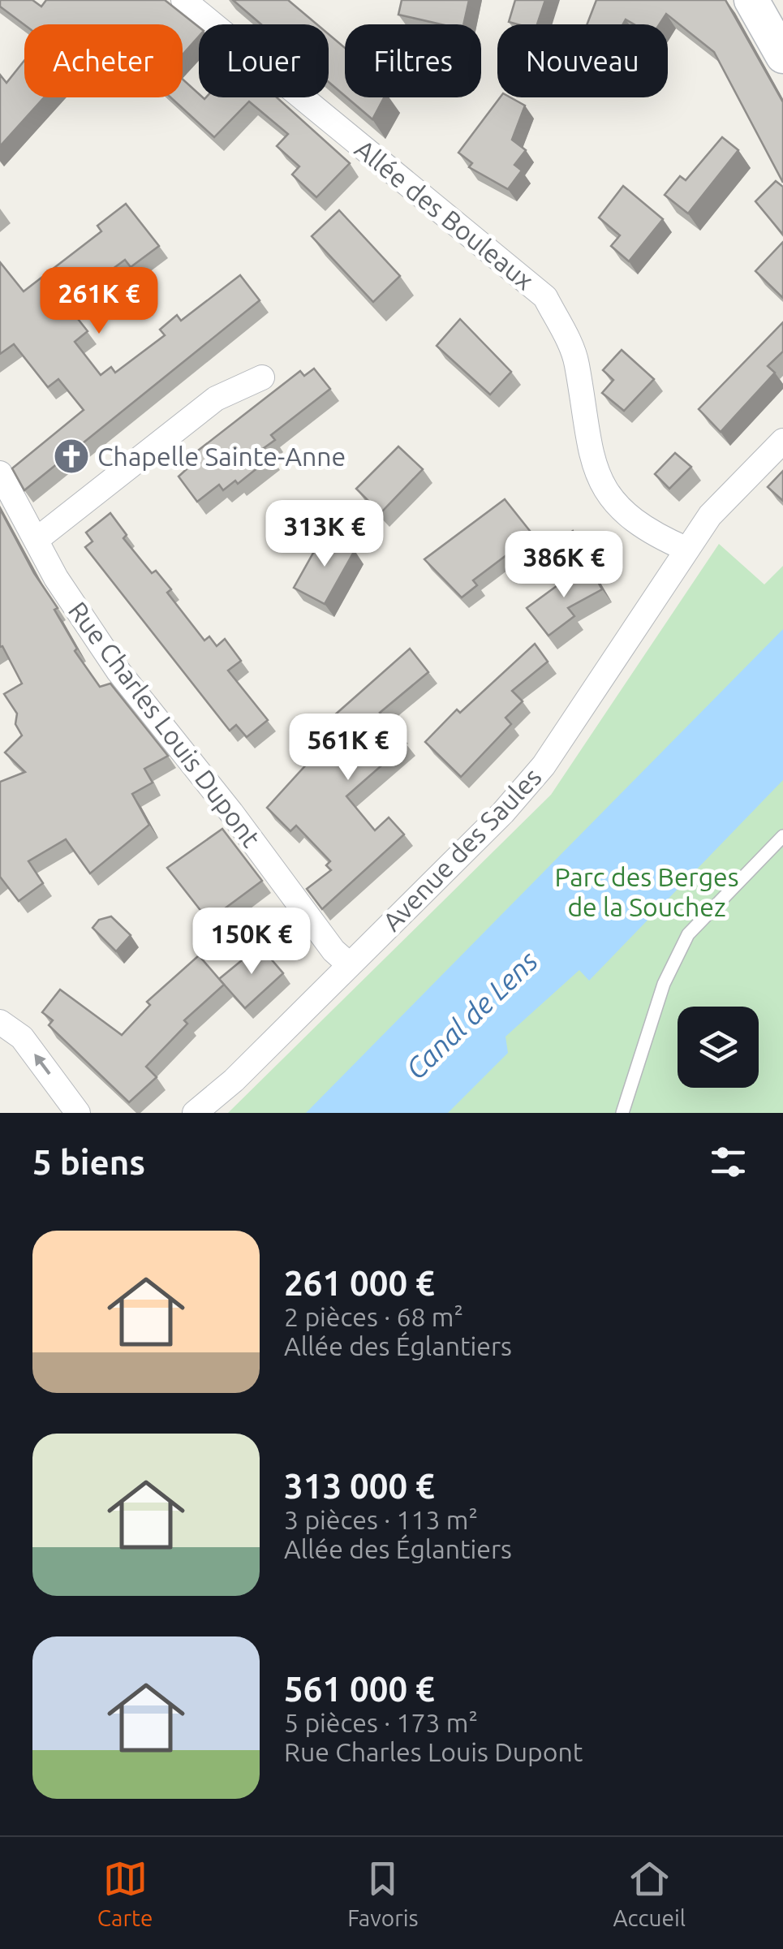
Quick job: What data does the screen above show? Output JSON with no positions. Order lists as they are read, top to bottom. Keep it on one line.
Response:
{"streets":{"street":["Allée des Bouleaux","Rue Charles Louis Dupont","Avenue des Saules"]},"crossings":[["Allée des Bouleaux","Avenue des Saules"],["Rue Charles Louis Dupont","Avenue des Saules"]],"water":["Canal de Lens"],"parks":["Parc des Berges de la Souchez"],"places":{"church":["Chapelle Sainte-Anne"]},"page":{"chip":["Acheter","Louer","Filtres","Nouveau"],"price":["261K €","313K €","386K €","561K €","150K €"],"heading":"5 biens","list":[{"name":"261 000 €","note":"2 pièces · 68 m² · Allée des Églantiers"},{"name":"313 000 €","note":"3 pièces · 113 m² · Allée des Églantiers"},{"name":"561 000 €","note":"5 pièces · 173 m² · Rue Charles Louis Dupont"}],"tabs":["Carte","Favoris","Accueil"]}}
